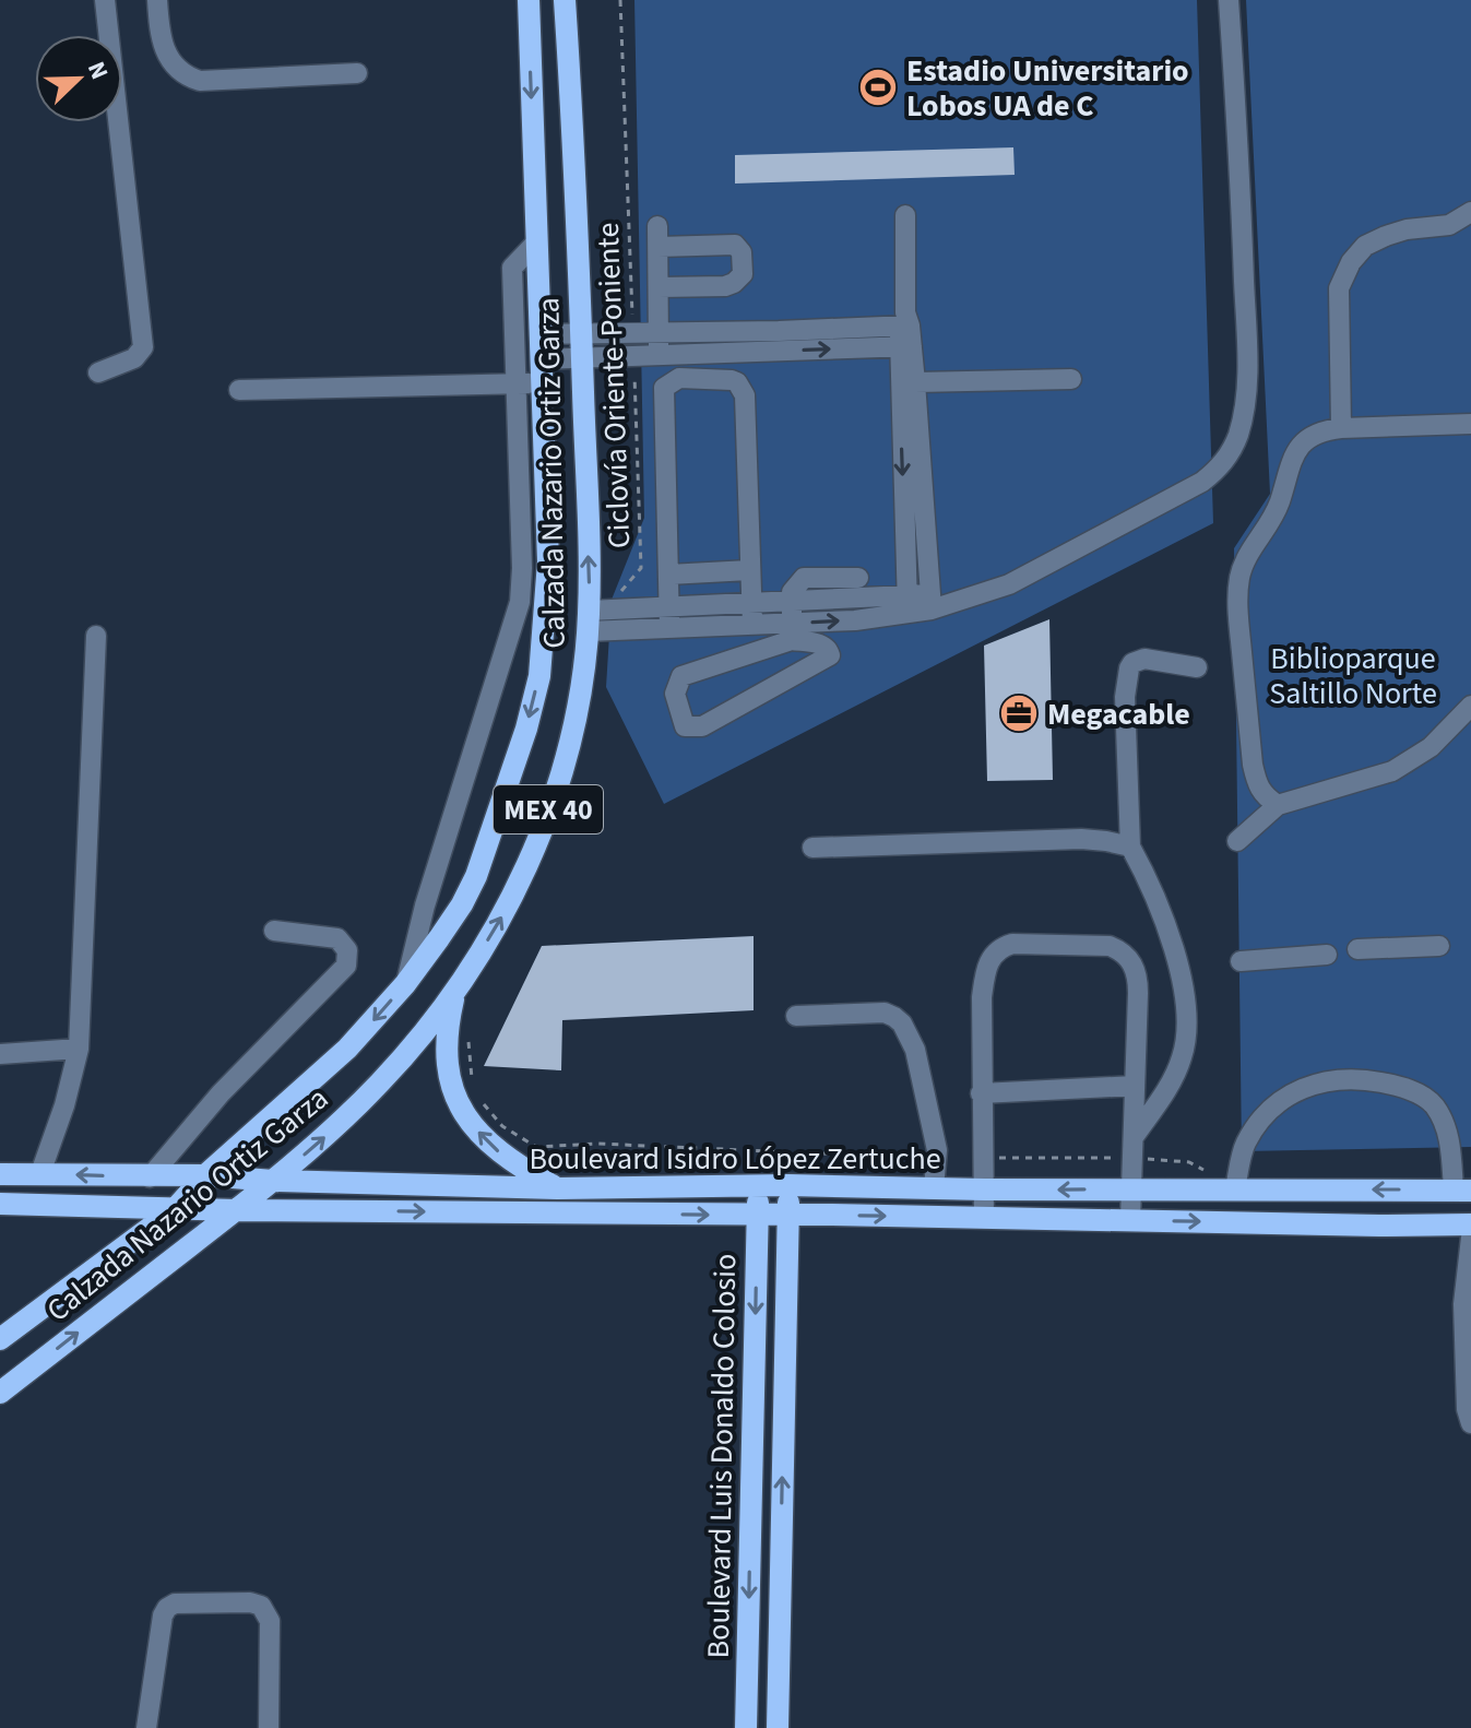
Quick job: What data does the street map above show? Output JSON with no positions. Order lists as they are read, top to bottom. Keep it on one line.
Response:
{"streets":{"main road":["Calzada Nazario Ortiz Garza","MEX 40","Boulevard Isidro López Zertuche","Boulevard Luis Donaldo Colosio"],"path":["Ciclovía Oriente-Poniente"]},"crossings":[["Ciclovía Oriente-Poniente","Calzada Nazario Ortiz Garza"],["Calzada Nazario Ortiz Garza","Boulevard Isidro López Zertuche"],["Boulevard Isidro López Zertuche","Boulevard Luis Donaldo Colosio"]],"parks":["Biblioparque Saltillo Norte"],"places":{"sports":["Estadio Universitario Lobos UA de C"],"office":["Megacable"]},"north":"top right"}
